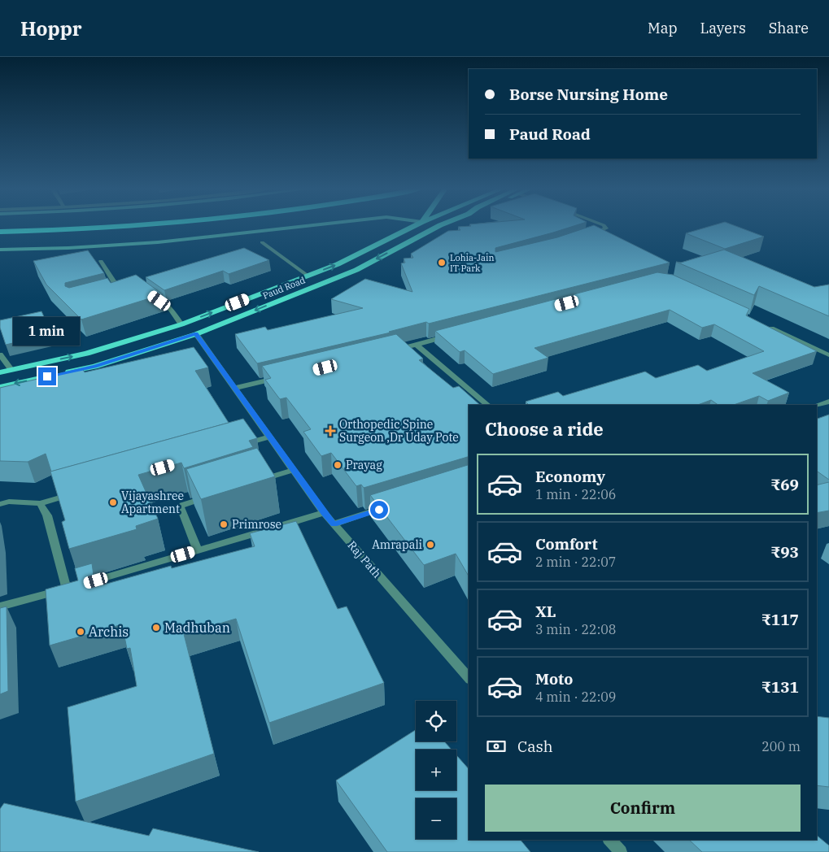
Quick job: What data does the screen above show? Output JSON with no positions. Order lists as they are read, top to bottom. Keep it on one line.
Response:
{"streets":{"main road":["Paud Road"],"street":["Raj Path"]},"crossings":[["Paud Road","Raj Path"]],"places":{"other":["Lohia-Jain IT Park","Prayag","Vijayashree Apartment","Primrose","Amrapali","Madhuban","Archis"],"health":["Orthopedic Spine Surgeon ,Dr Uday Pote"]},"page":{"header":"Hoppr","nav":["Map","Layers","Share"],"banner":["Borse Nursing Home","Paud Road"],"bubble":"1 min","heading":"Choose a ride","list":[{"name":"Economy","note":"1 min · 22:06","value":"₹69"},{"name":"Comfort","note":"2 min · 22:07","value":"₹93"},{"name":"XL","note":"3 min · 22:08","value":"₹117"},{"name":"Moto","note":"4 min · 22:09","value":"₹131"}],"map_buttons":["+","−"],"pay":["Cash","200 m"],"buttons":"Confirm"}}
